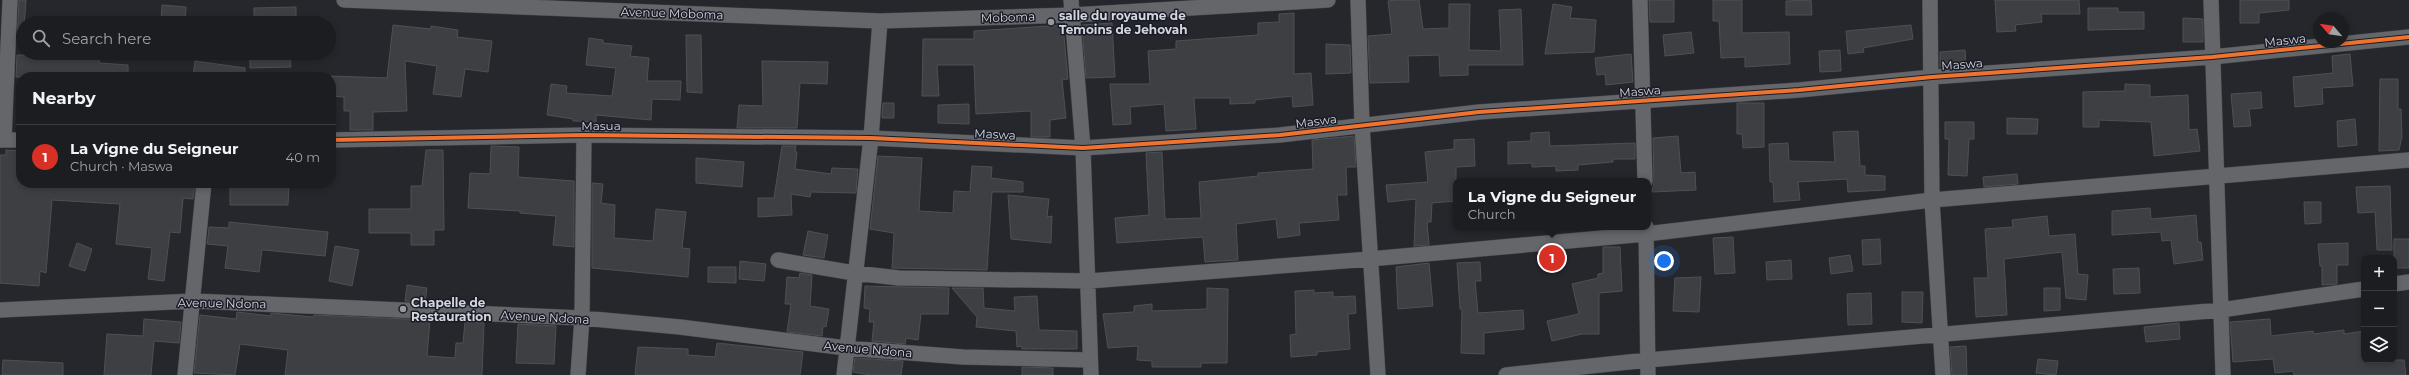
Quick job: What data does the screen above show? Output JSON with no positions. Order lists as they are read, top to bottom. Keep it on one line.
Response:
{"streets":{"street":["Avenue Moboma","Moboma","Maswa","Masua","Avenue Ndona"]},"crossings":[["Avenue Moboma","Moboma"],["Maswa","Masua"]],"places":["salle du royaume de Temoins de Jehovah","Chapelle de Restauration"],"north":"top left","page":{"search":"Search here","heading":"Nearby","list":[{"mark":"1","name":"La Vigne du Seigneur","note":"Church · Maswa","value":"40 m"}],"popup":["La Vigne du Seigneur","Church"],"pins":"1","map_buttons":["+","−"]}}
